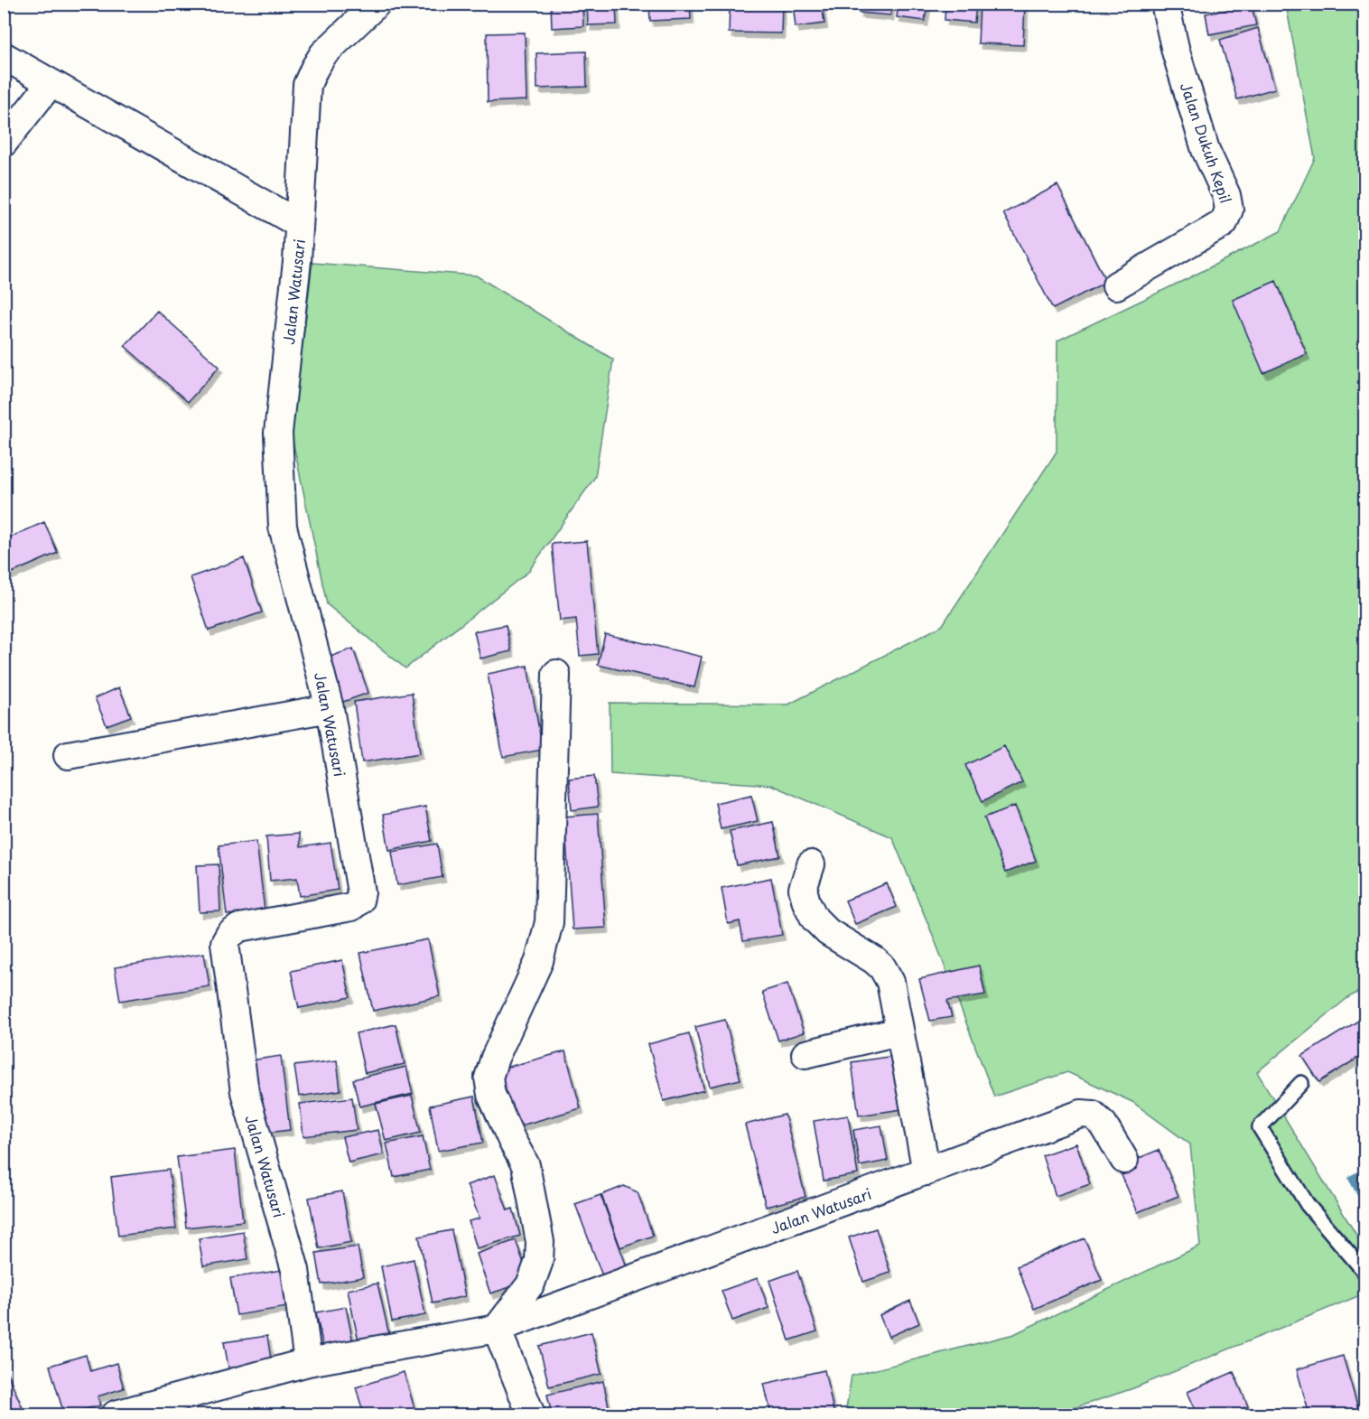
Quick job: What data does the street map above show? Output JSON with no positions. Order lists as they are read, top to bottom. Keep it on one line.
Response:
{"streets":{"street":["Jalan Dukuh Kepil","Jalan Watusari"]}}
